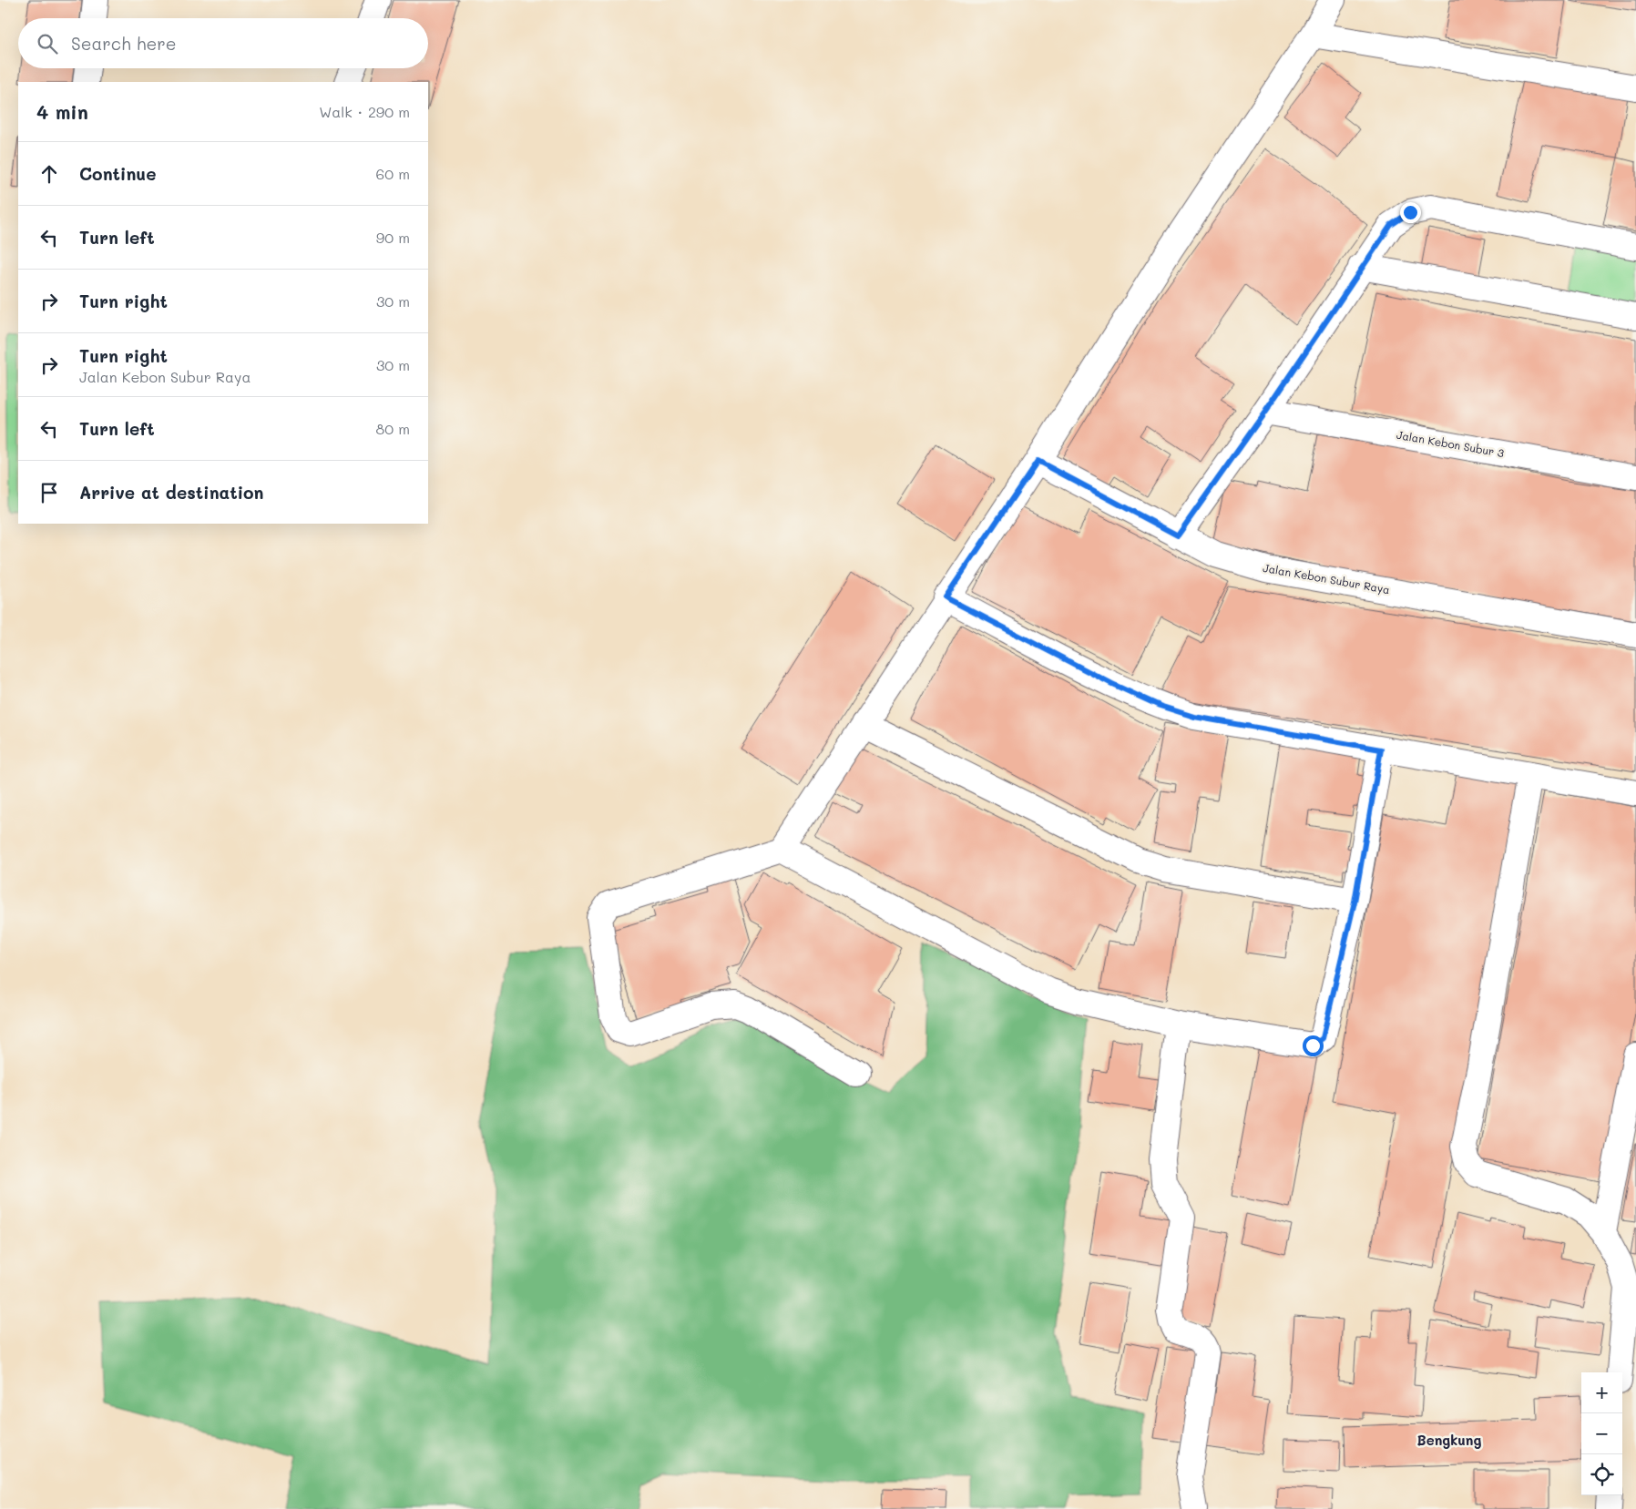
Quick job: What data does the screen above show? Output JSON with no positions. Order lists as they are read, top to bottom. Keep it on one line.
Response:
{"streets":{"street":["Jalan Kebon Subur 3","Jalan Kebon Subur Raya"]},"districts":["Bengkung"],"page":{"search":"Search here","heading":["4 min","Walk · 290 m"],"list":[["Continue","60 m"],["Turn left","90 m"],["Turn right","30 m"],["Turn right","Jalan Kebon Subur Raya","30 m"],["Turn left","80 m"],"Arrive at destination"],"map_buttons":["+","−"]}}
